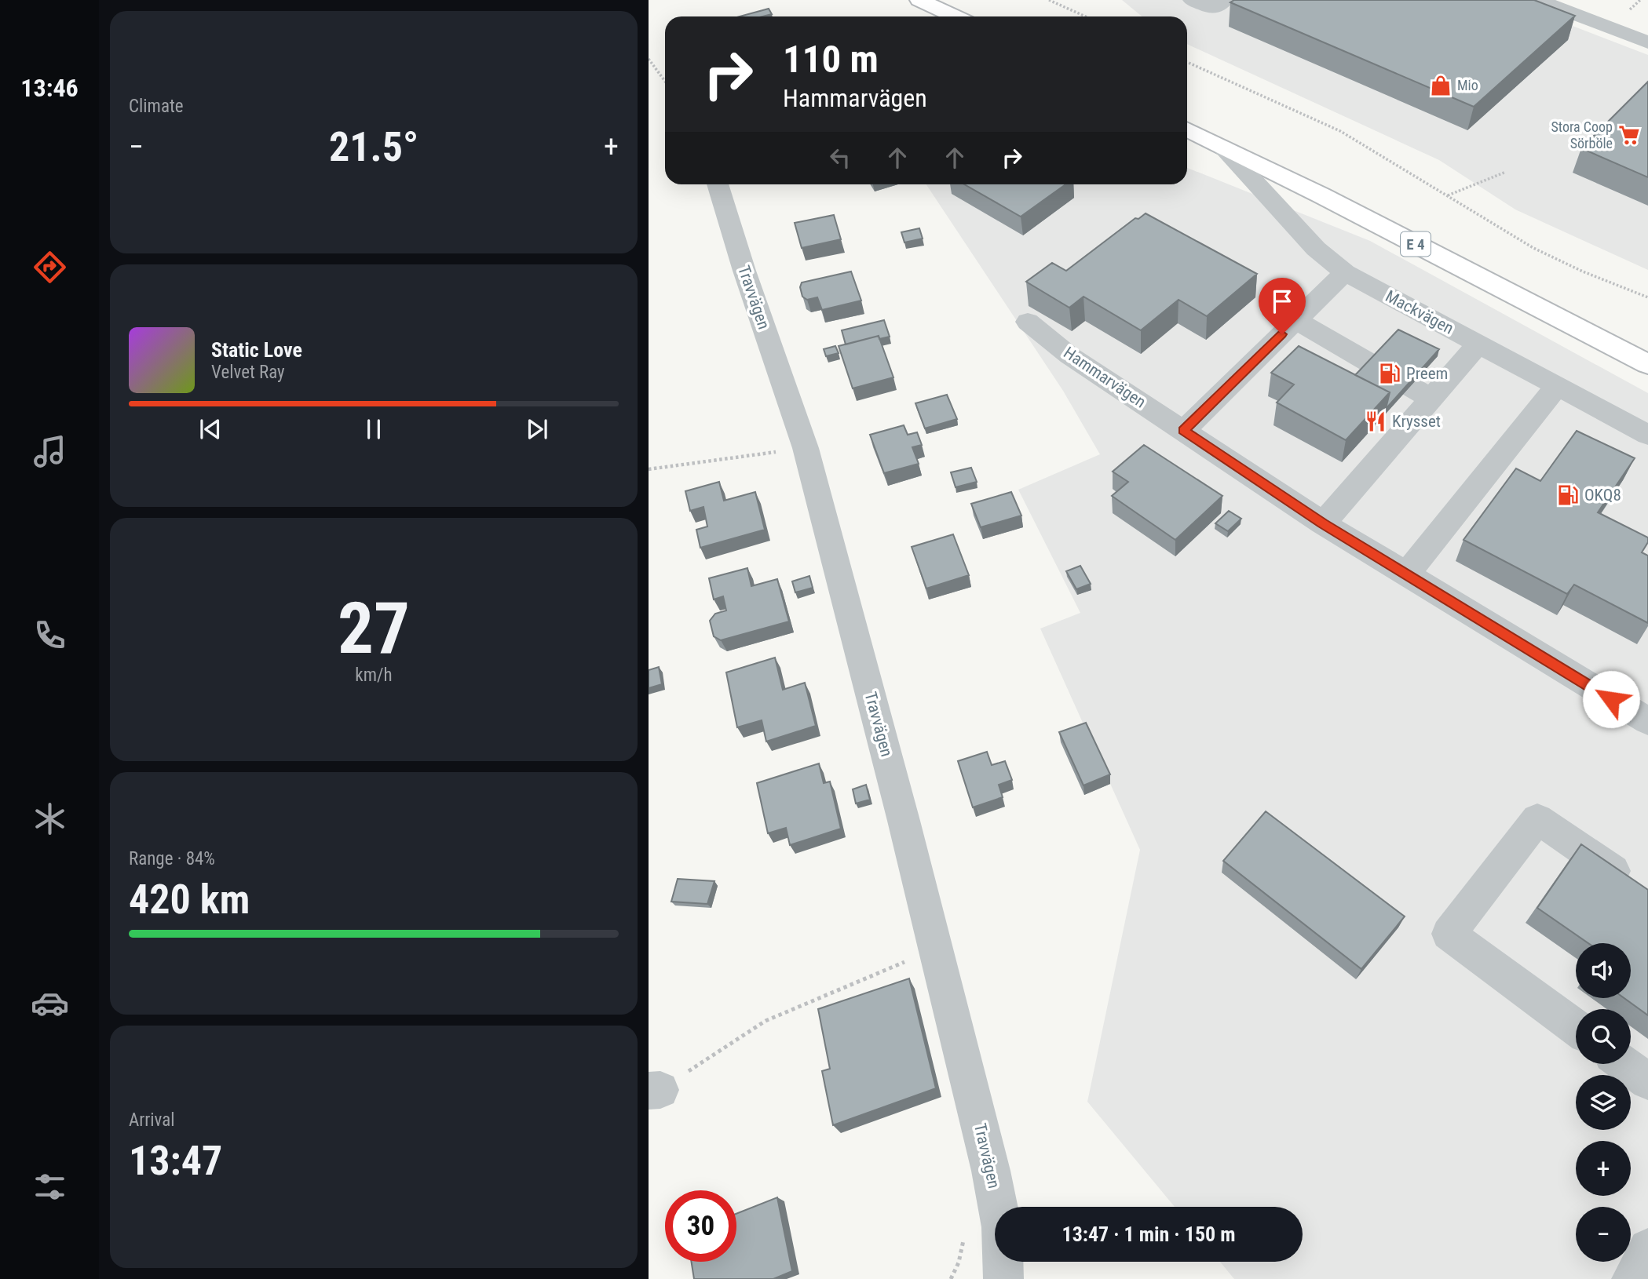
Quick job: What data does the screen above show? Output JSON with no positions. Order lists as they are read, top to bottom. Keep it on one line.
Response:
{"streets":{"highway":["E 4"],"street":["Travvägen","Mackvägen","Hammarvägen"]},"crossings":[["E 4","Mackvägen"]],"places":{"shop":["Mio"],"supermarket":["Stora Coop Sörböle"],"fuel station":["Preem","OKQ8"],"restaurant":["Krysset"]},"page":{"tabs":"13:46","tile":["Climate",["27","km/h"],["Range · 84%","420 km"],["Arrival","13:47"]],"turn":["110 m","Hammarvägen"],"heat":["−","21.5°","+"],"song":["Static Love","Velvet Ray"],"map_buttons":["+","−"],"limit":"30","trip":"13:47 · 1 min · 150 m"}}
